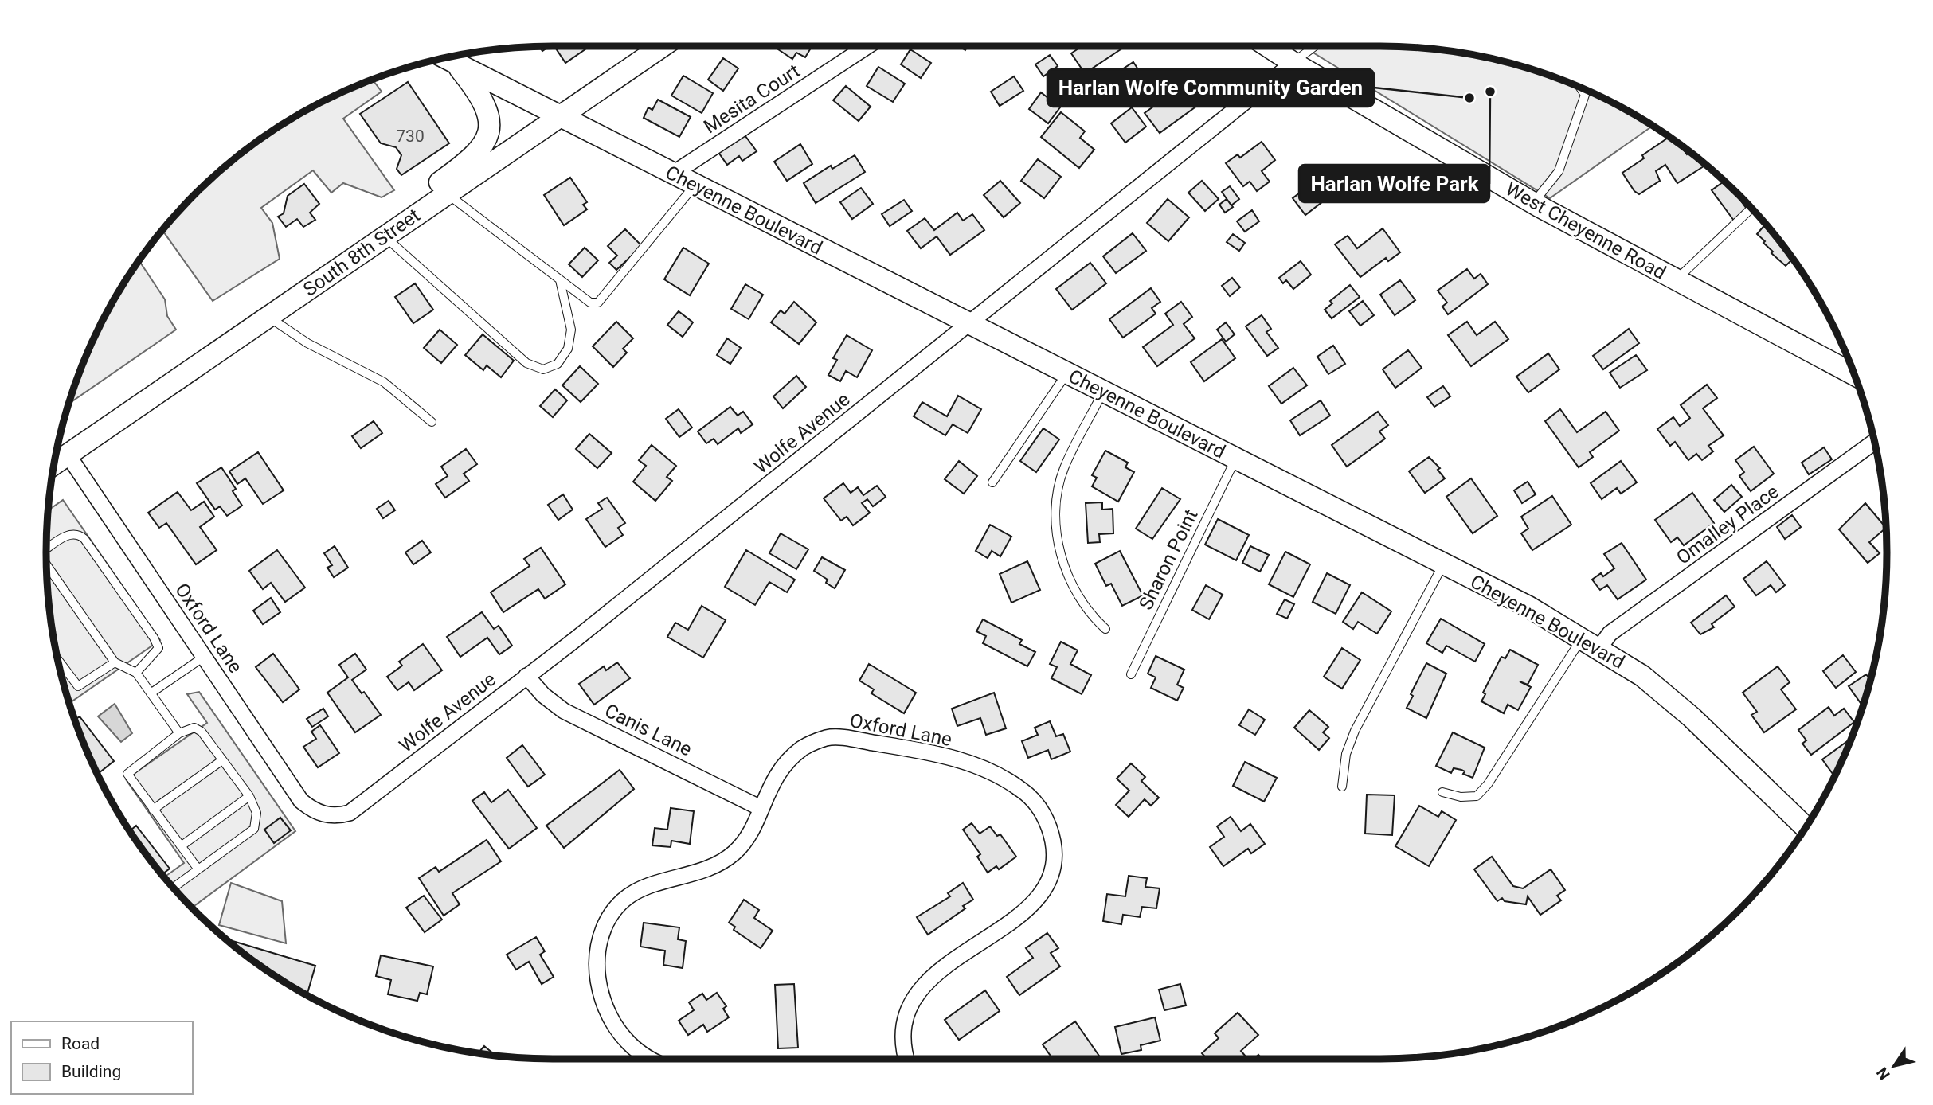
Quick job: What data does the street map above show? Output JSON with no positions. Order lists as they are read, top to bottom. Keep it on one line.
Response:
{"streets":{"main road":["Cheyenne Boulevard","West Cheyenne Road","South 8th Street"],"street":["Mesita Court","Wolfe Avenue","Omalley Place","Oxford Lane","Canis Lane"],"lane":["Sharon Point"]},"crossings":[["Mesita Court","Cheyenne Boulevard"],["Cheyenne Boulevard","South 8th Street"],["Cheyenne Boulevard","Wolfe Avenue"],["Cheyenne Boulevard","Omalley Place"],["Cheyenne Boulevard","Sharon Point"],["West Cheyenne Road","Wolfe Avenue"],["South 8th Street","Oxford Lane"],["Wolfe Avenue","Oxford Lane"],["Wolfe Avenue","Canis Lane"],["Oxford Lane","Canis Lane"]],"places":["Harlan Wolfe Park","Harlan Wolfe Community Garden"],"house_numbers":["730"],"legend":["Road","Building"],"north":"bottom left"}
